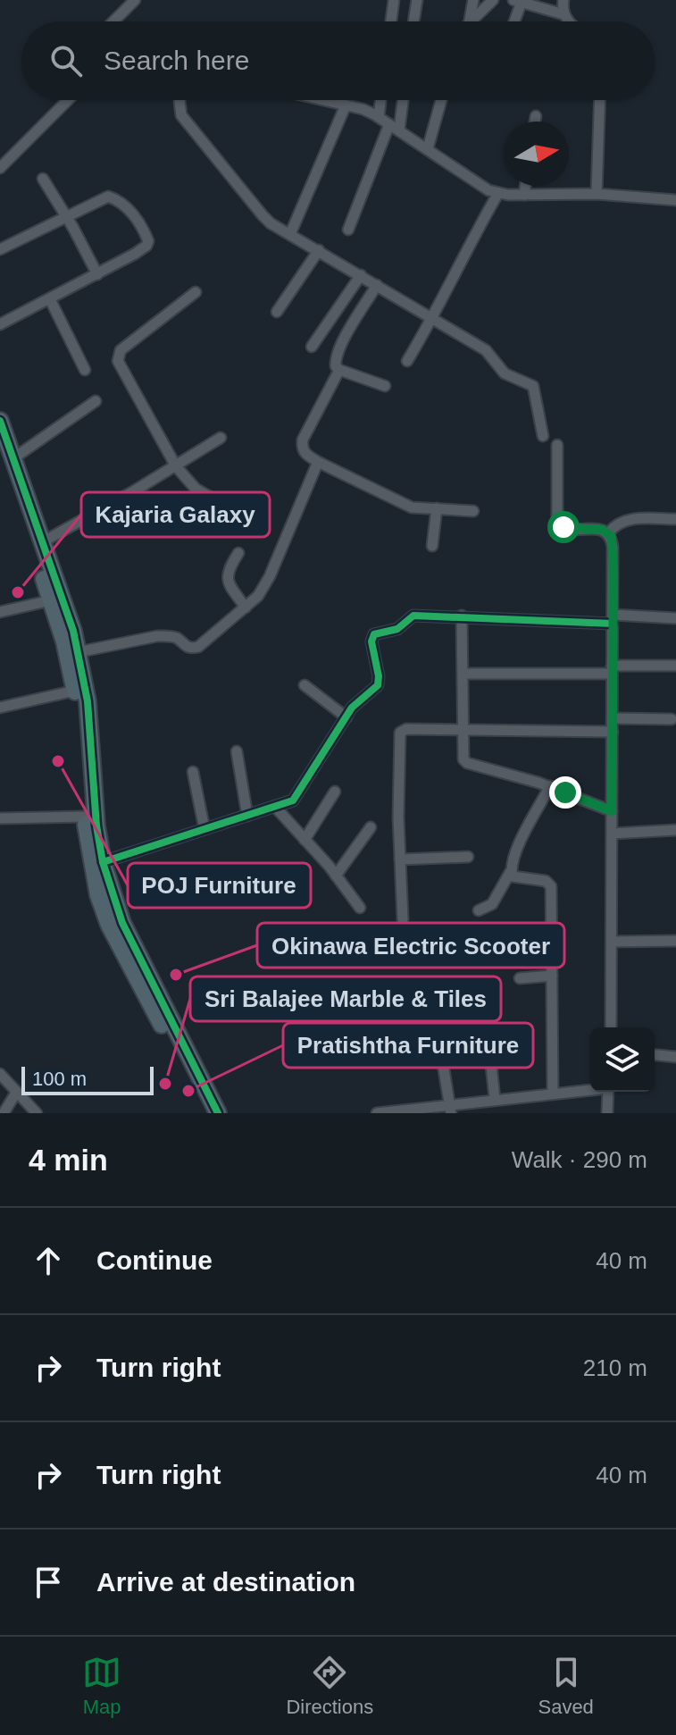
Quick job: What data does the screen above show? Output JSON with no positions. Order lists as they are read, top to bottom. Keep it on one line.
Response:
{"places":["Kajaria Galaxy","POJ Furniture","Okinawa Electric Scooter","Sri Balajee Marble & Tiles","Pratishtha Furniture"],"scale_bar":"100 m","north":"right","page":{"search":"Search here","scale":"100 m","heading":["4 min","Walk · 290 m"],"list":[["Continue","40 m"],["Turn right","210 m"],["Turn right","40 m"],"Arrive at destination"],"nav":["Map","Directions","Saved"]}}
